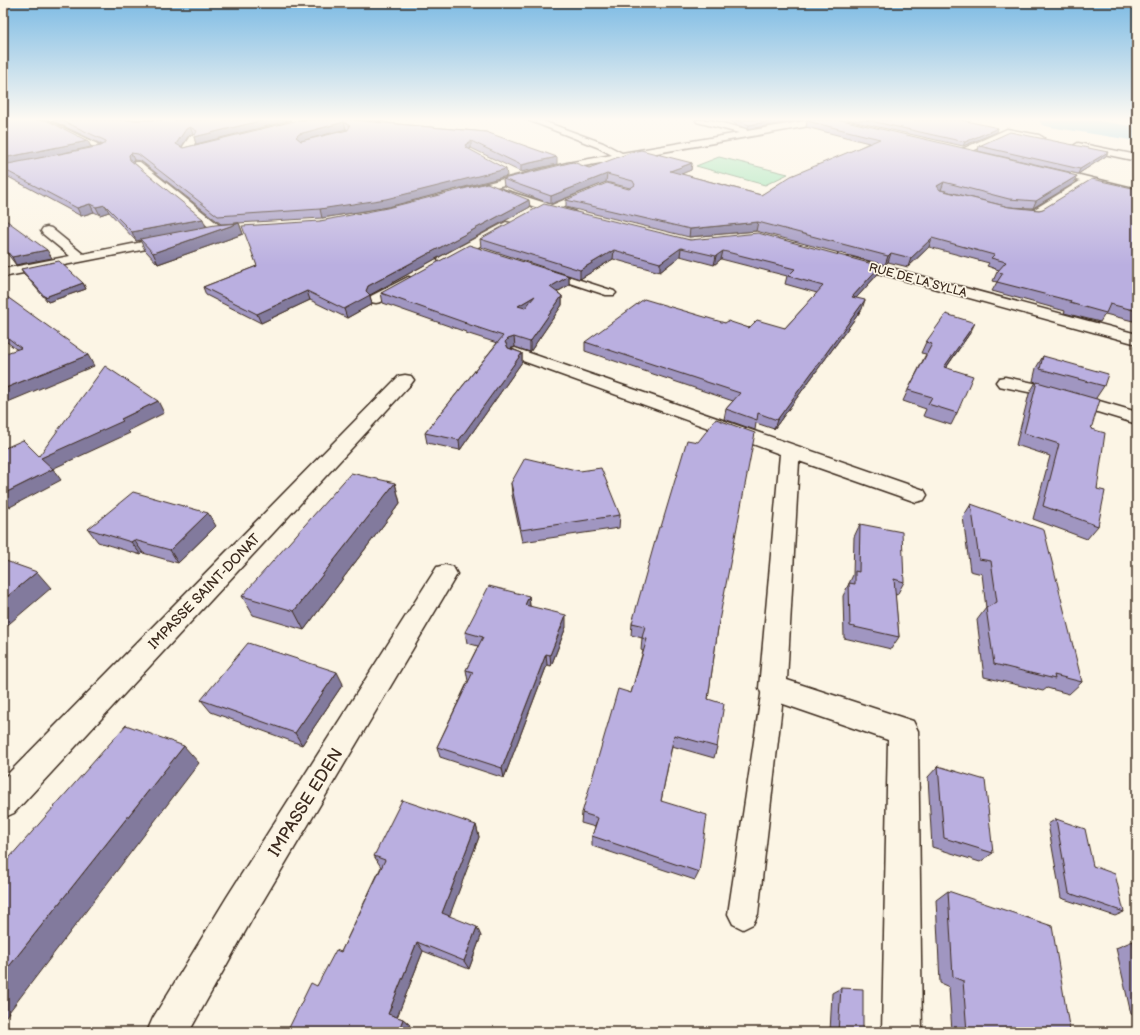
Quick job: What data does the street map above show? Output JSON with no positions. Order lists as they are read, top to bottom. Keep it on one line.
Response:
{"streets":{"street":["RUE DE LA SYLLA","IMPASSE SAINT-DONAT","IMPASSE EDEN"]}}
